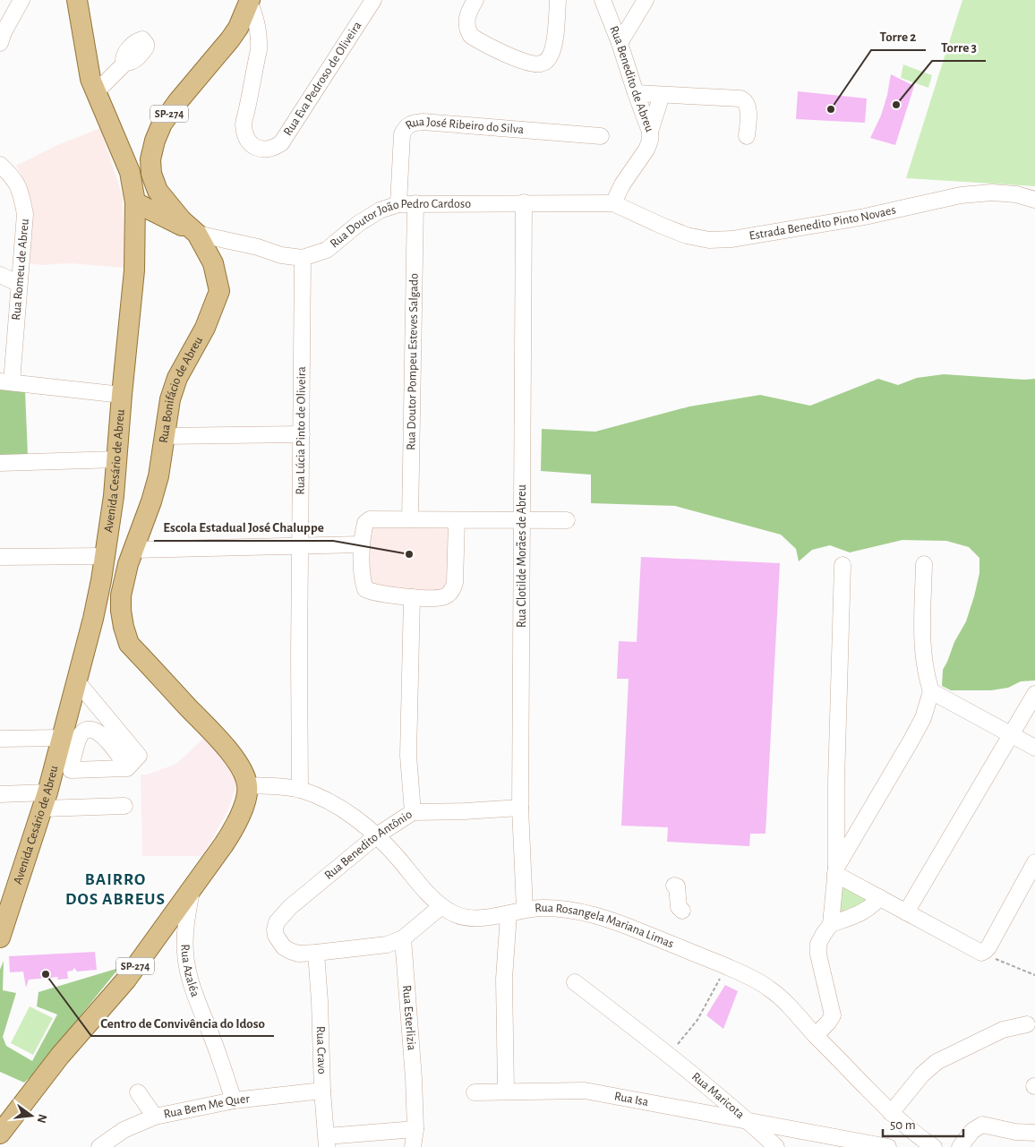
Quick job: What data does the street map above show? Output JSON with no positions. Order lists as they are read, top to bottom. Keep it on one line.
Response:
{"streets":{"main road":["SP-274","Rua Bonifácio de Abreu","Avenida Cesário de Abreu"],"street":["Rua Eva Pedroso de Oliveira","Rua Benedito de Abreu","Rua José Ribeiro do Silva","Estrada Benedito Pinto Novaes","Rua Doutor João Pedro Cardoso","Rua Romeu de Abreu","Rua Doutor Pompeu Esteves Salgado","Rua Lúcia Pinto de Oliveira","Rua Clotilde Morães de Abreu","Rua Benedito Antônio","Rua Rosangela Mariana Limas","Rua Azaléa","Rua Esterlizia","Rua Cravo","Rua Maricota","Rua Isa","Rua Bem Me Quer"]},"crossings":[["Rua Eva Pedroso de Oliveira","Rua Bonifácio de Abreu"],["Rua Benedito de Abreu","Estrada Benedito Pinto Novaes"],["Rua Benedito de Abreu","Rua Doutor João Pedro Cardoso"],["SP-274","Rua Bonifácio de Abreu"],["SP-274","Rua Rosangela Mariana Limas"],["SP-274","Rua Azaléa"],["Rua José Ribeiro do Silva","Rua Doutor João Pedro Cardoso"],["Estrada Benedito Pinto Novaes","Rua Doutor João Pedro Cardoso"],["Rua Doutor João Pedro Cardoso","Rua Doutor Pompeu Esteves Salgado"],["Rua Doutor João Pedro Cardoso","Rua Bonifácio de Abreu"],["Rua Doutor João Pedro Cardoso","Rua Lúcia Pinto de Oliveira"],["Rua Doutor João Pedro Cardoso","Rua Clotilde Morães de Abreu"],["Rua Bonifácio de Abreu","Rua Rosangela Mariana Limas"],["Rua Lúcia Pinto de Oliveira","Rua Rosangela Mariana Limas"],["Rua Clotilde Morães de Abreu","Rua Benedito Antônio"],["Rua Clotilde Morães de Abreu","Rua Rosangela Mariana Limas"],["Rua Benedito Antônio","Rua Rosangela Mariana Limas"],["Rua Benedito Antônio","Rua Cravo"],["Rua Azaléa","Rua Bem Me Quer"],["Rua Cravo","Rua Bem Me Quer"],["Rua Maricota","Rua Isa"]],"districts":["BAIRRO DOS ABREUS"],"places":["Torre 3","Torre 2","Escola Estadual José Chaluppe","Centro de Convivência do Idoso"],"scale_bar":"50 m","north":"right"}
